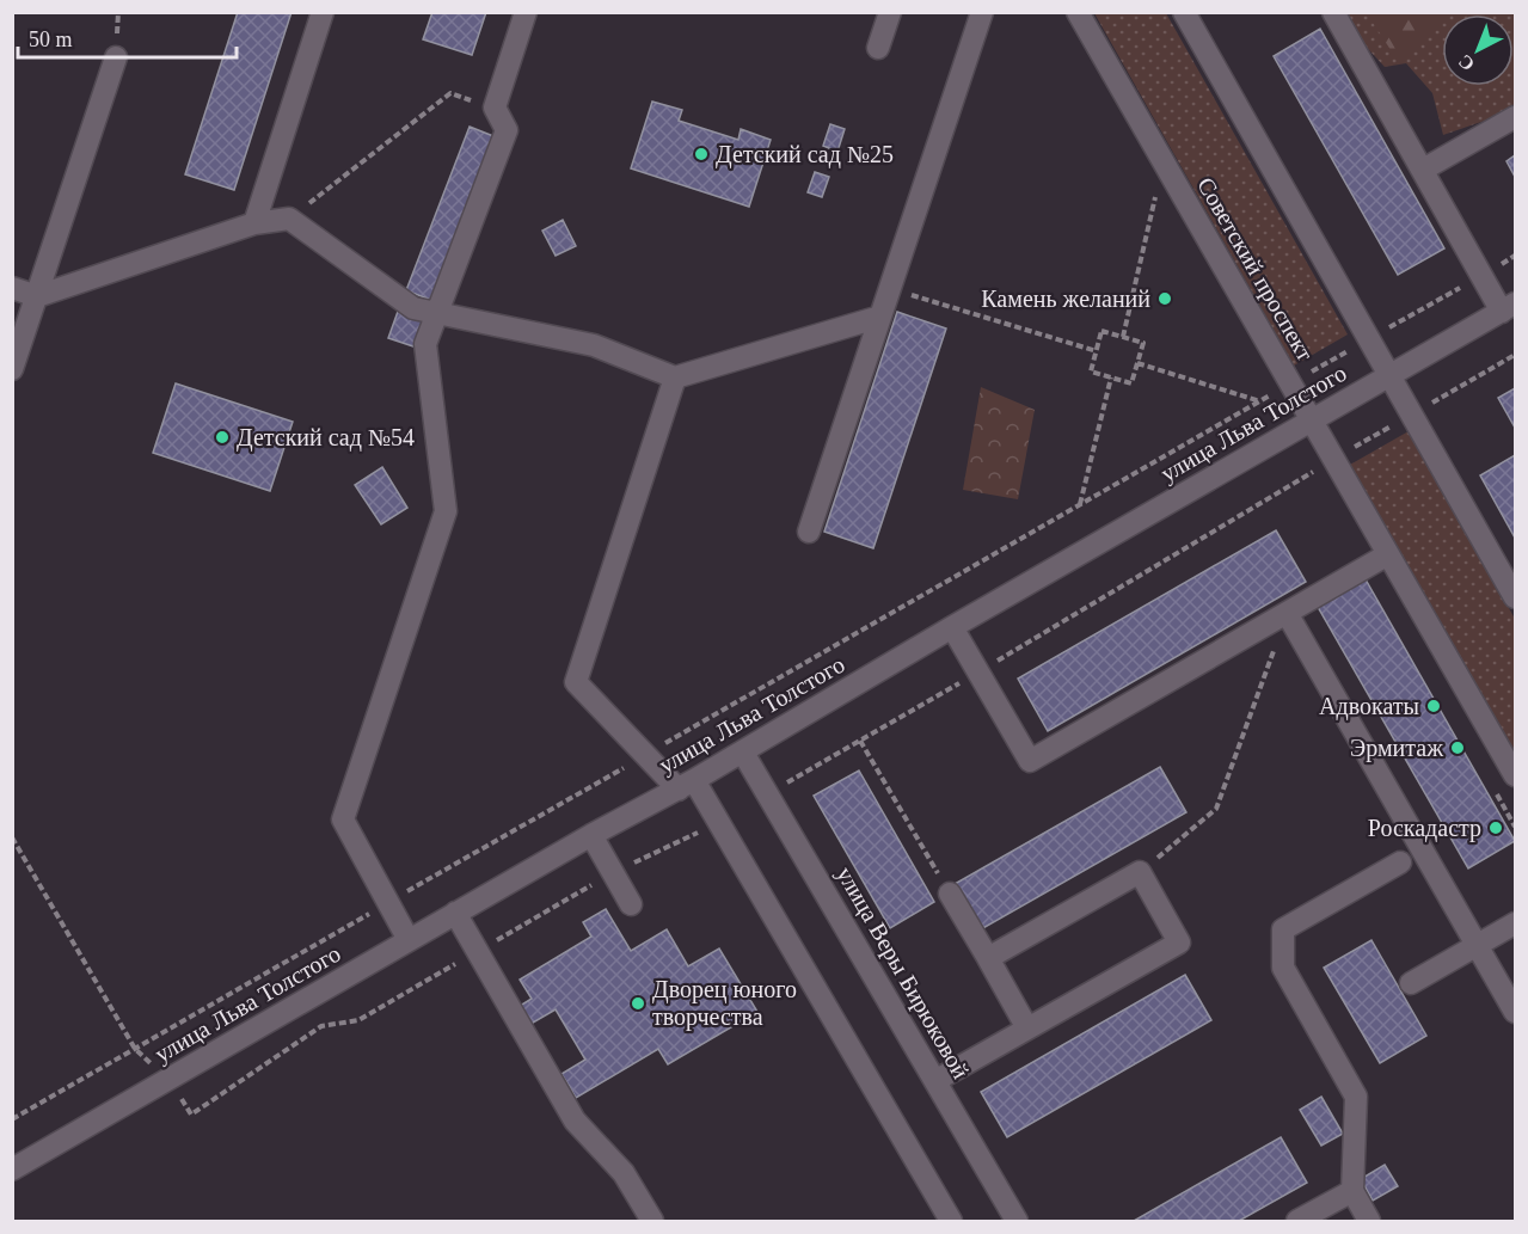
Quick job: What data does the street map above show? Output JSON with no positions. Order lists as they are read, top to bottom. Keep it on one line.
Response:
{"streets":{"street":["Советский проспект","улица Льва Толстого","улица Веры Бирюковой"]},"crossings":[["Советский проспект","улица Льва Толстого"],["улица Льва Толстого","улица Веры Бирюковой"]],"places":["Детский сад №25","Камень желаний","Детский сад №54","Адвокаты","Эрмитаж","Роскадастр","Дворец юного творчества"],"scale_bar":"50 m","north":"bottom left"}
